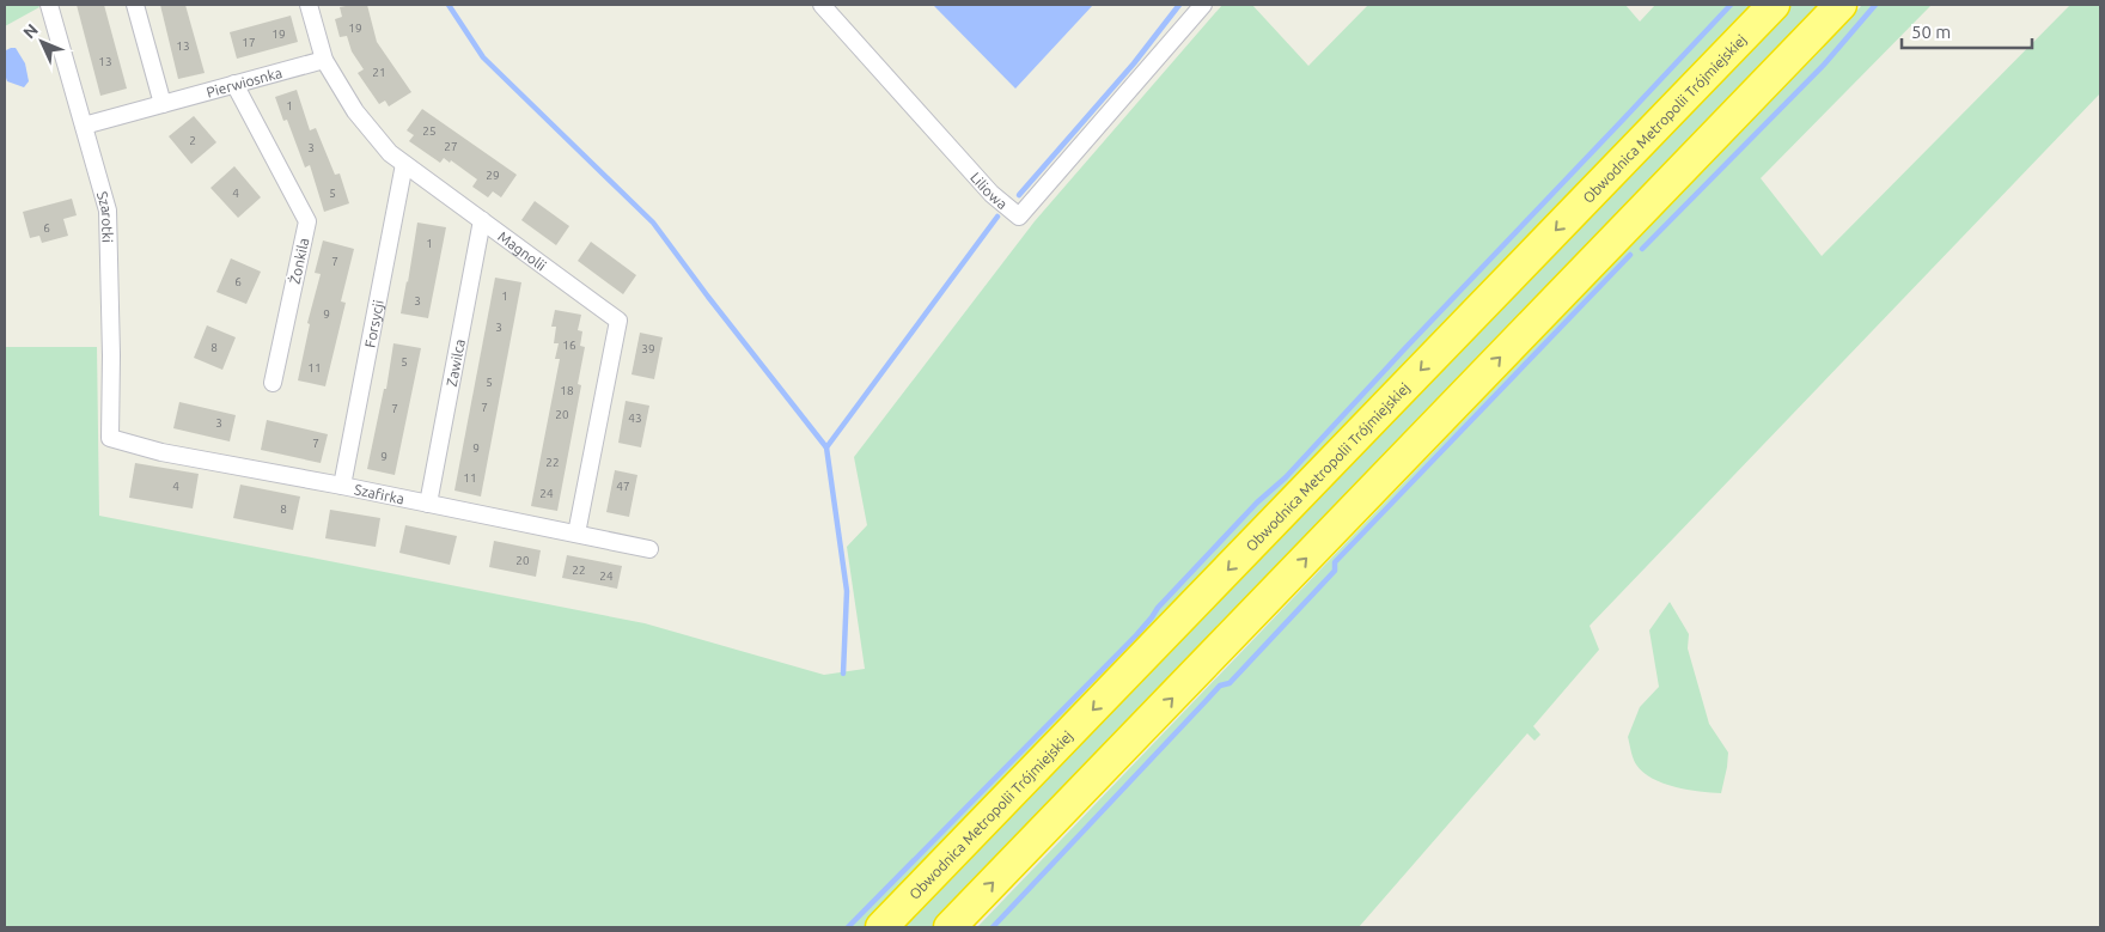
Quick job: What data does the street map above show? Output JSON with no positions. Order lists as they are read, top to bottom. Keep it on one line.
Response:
{"streets":{"highway":["Obwodnica Metropolii Trójmiejskiej"],"street":["Pierwiosnka","Liliowa","Szarotki","Magnolii","Żonkila","Forsycji","Zawilca","Szafirka"]},"crossings":[["Pierwiosnka","Szarotki"],["Pierwiosnka","Magnolii"],["Pierwiosnka","Żonkila"],["Szarotki","Szafirka"],["Magnolii","Forsycji"],["Magnolii","Zawilca"],["Magnolii","Szafirka"],["Forsycji","Szafirka"],["Zawilca","Szafirka"]],"house_numbers":["19","19","17","13","13","21","1","25","2","27","3","29","4","5","6","1","7","6","1","3","9","3","16","8","39","5","11","5","18","7","7","20","43","3","7","9","9","22","11","4","47","24","8","20","22","24"],"scale_bar":"50 m","north":"top left"}
